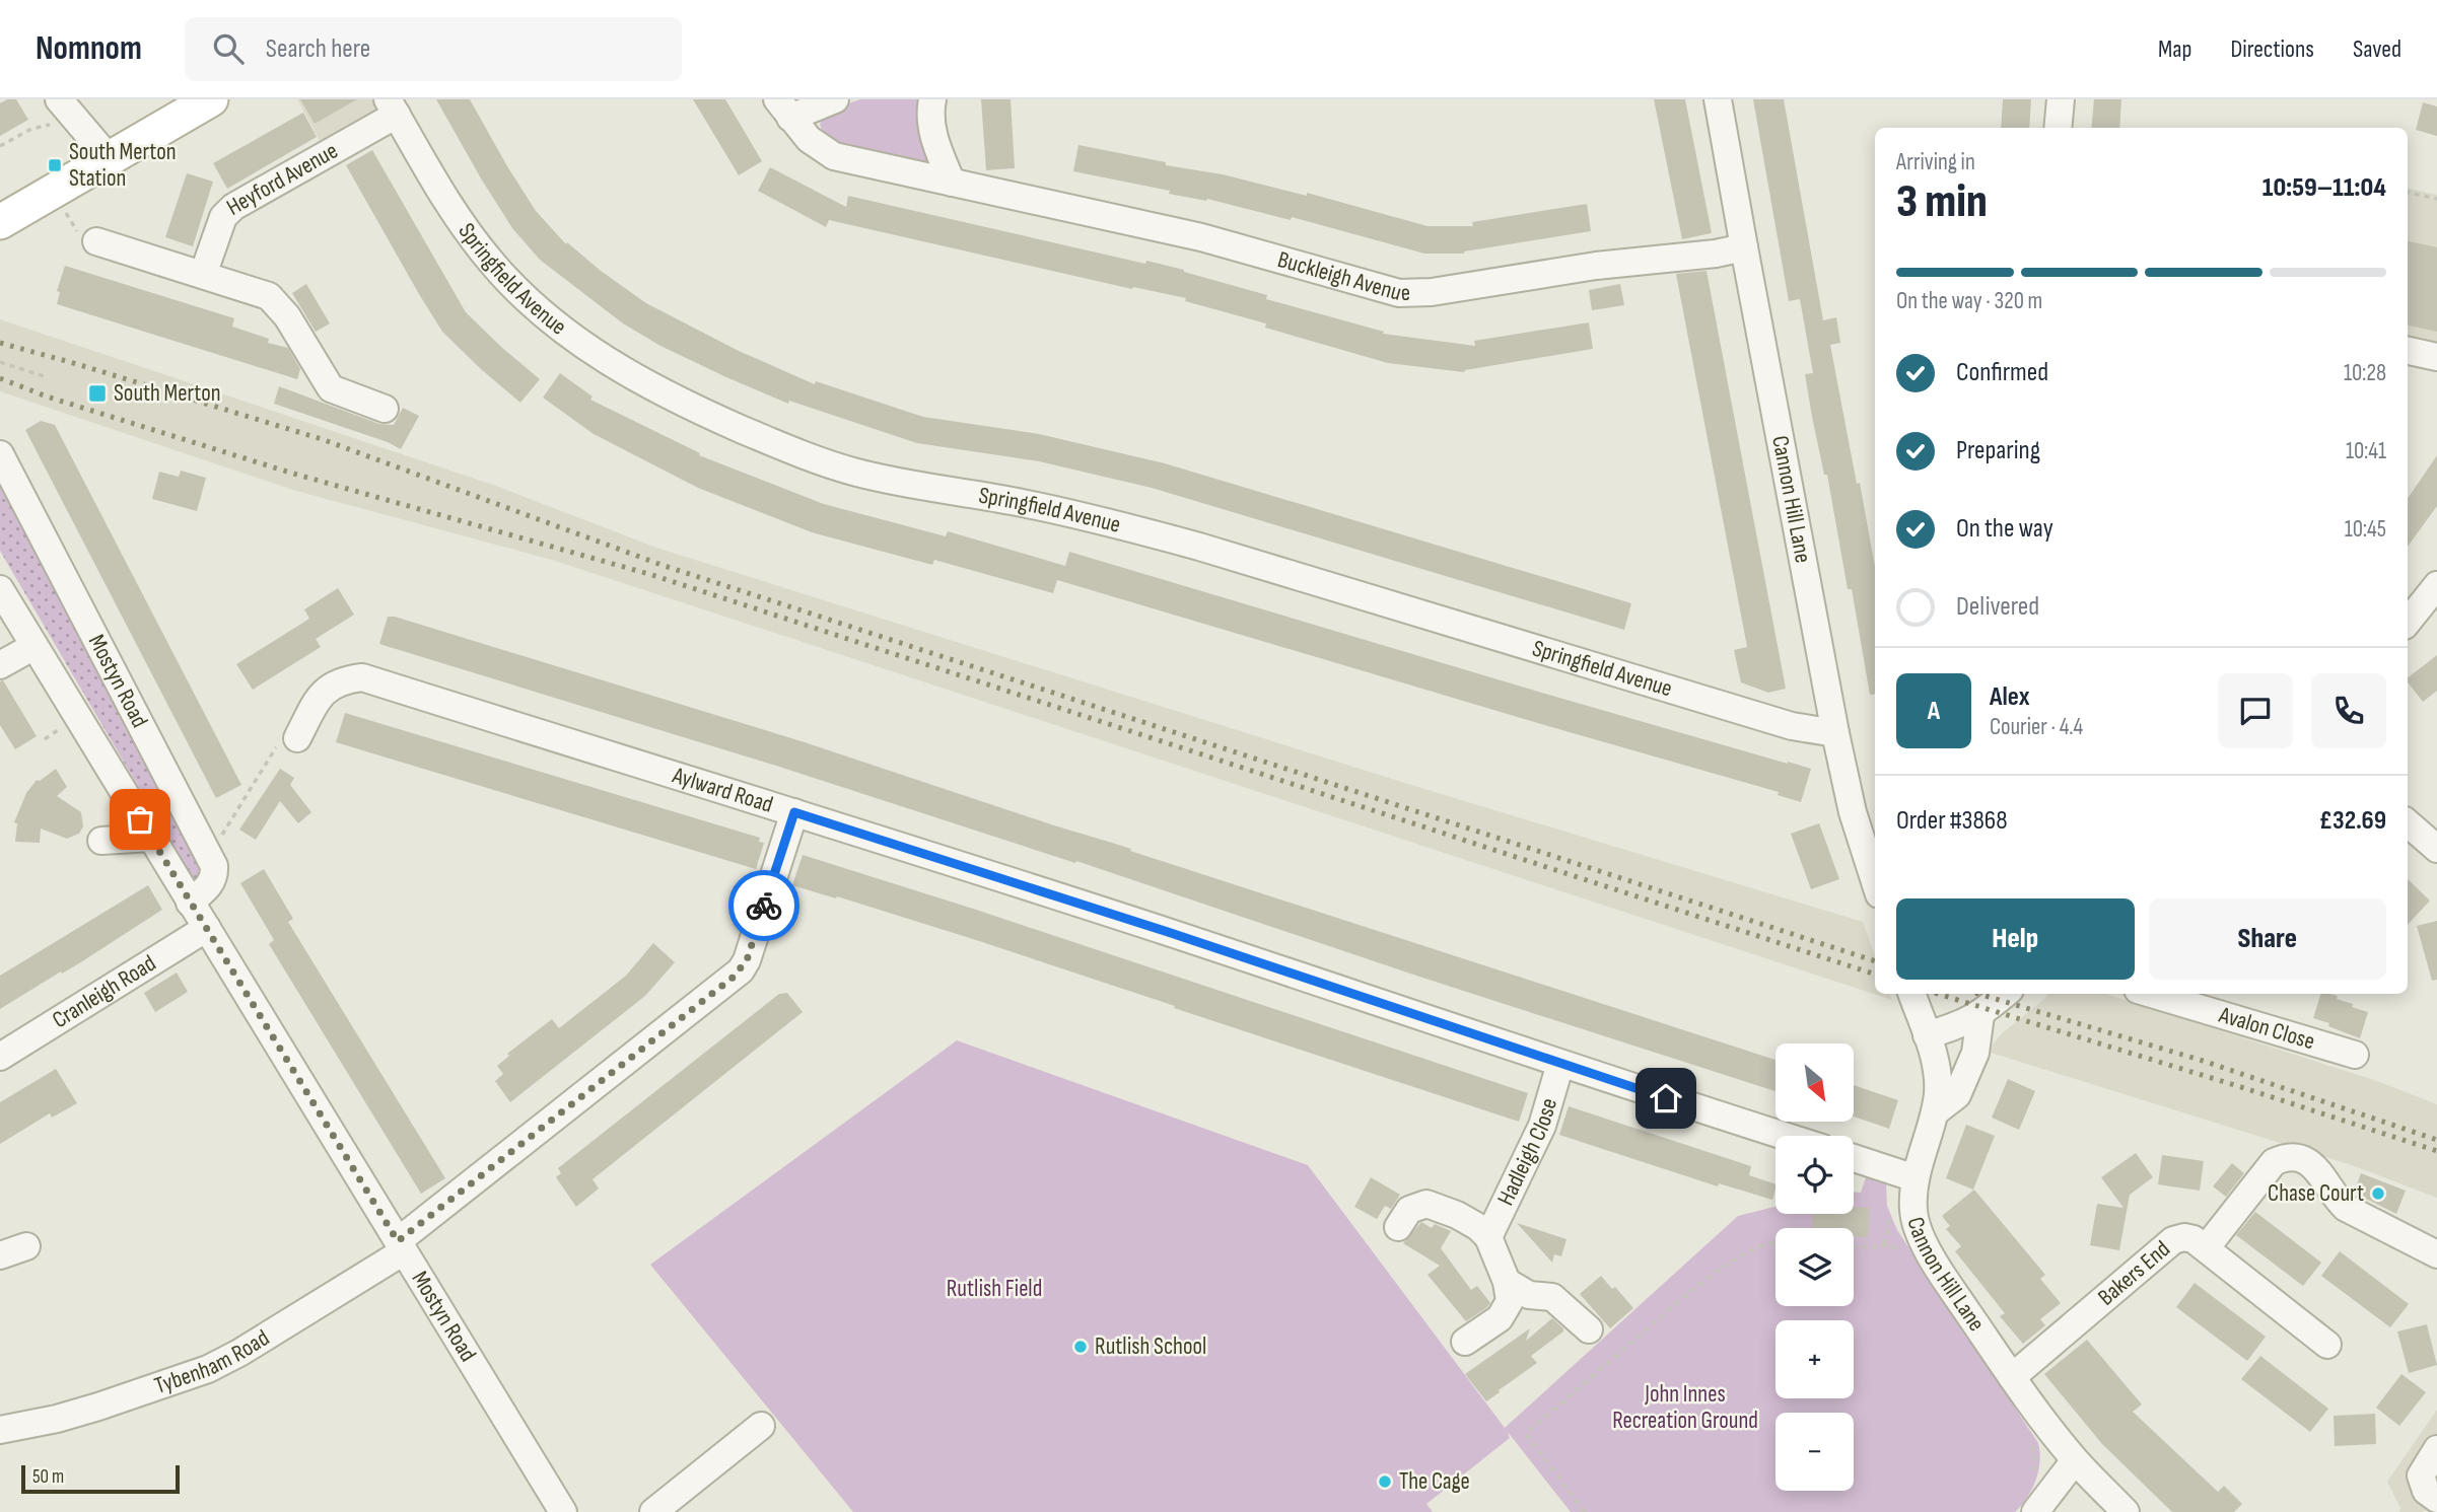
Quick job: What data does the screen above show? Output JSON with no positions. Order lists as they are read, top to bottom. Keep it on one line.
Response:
{"streets":{"street":["Heyford Avenue","Buckleigh Avenue","Springfield Avenue","Cannon Hill Lane","Mostyn Road","Aylward Road","Cranleigh Road","Avalon Close","Hadleigh Close","Bakers End","Tybenham Road"]},"crossings":[["Heyford Avenue","Springfield Avenue"],["Buckleigh Avenue","Cannon Hill Lane"],["Springfield Avenue","Cannon Hill Lane"],["Cannon Hill Lane","Bakers End"],["Mostyn Road","Cranleigh Road"],["Mostyn Road","Tybenham Road"],["Aylward Road","Hadleigh Close"],["Aylward Road","Tybenham Road"]],"parks":["Rutlish Field","John Innes Recreation Ground"],"places":{"transit":["South Merton Station","South Merton"],"other":["Chase Court","Rutlish School","The Cage"]},"scale_bar":"50 m","north":"bottom right","page":{"header":"Nomnom","search":"Search here","nav":["Map","Directions","Saved"],"heading":["3 min","Arriving in","10:59–11:04"],"panel":["Alex","Courier · 4.4","Order #3868","£32.69"],"bar":"On the way · 320 m","list":[["Confirmed","10:28"],["Preparing","10:41"],["On the way","10:45"],"Delivered"],"round":"A","buttons":["Help","Share"],"map_buttons":["+","−"],"scale":"50 m"}}
